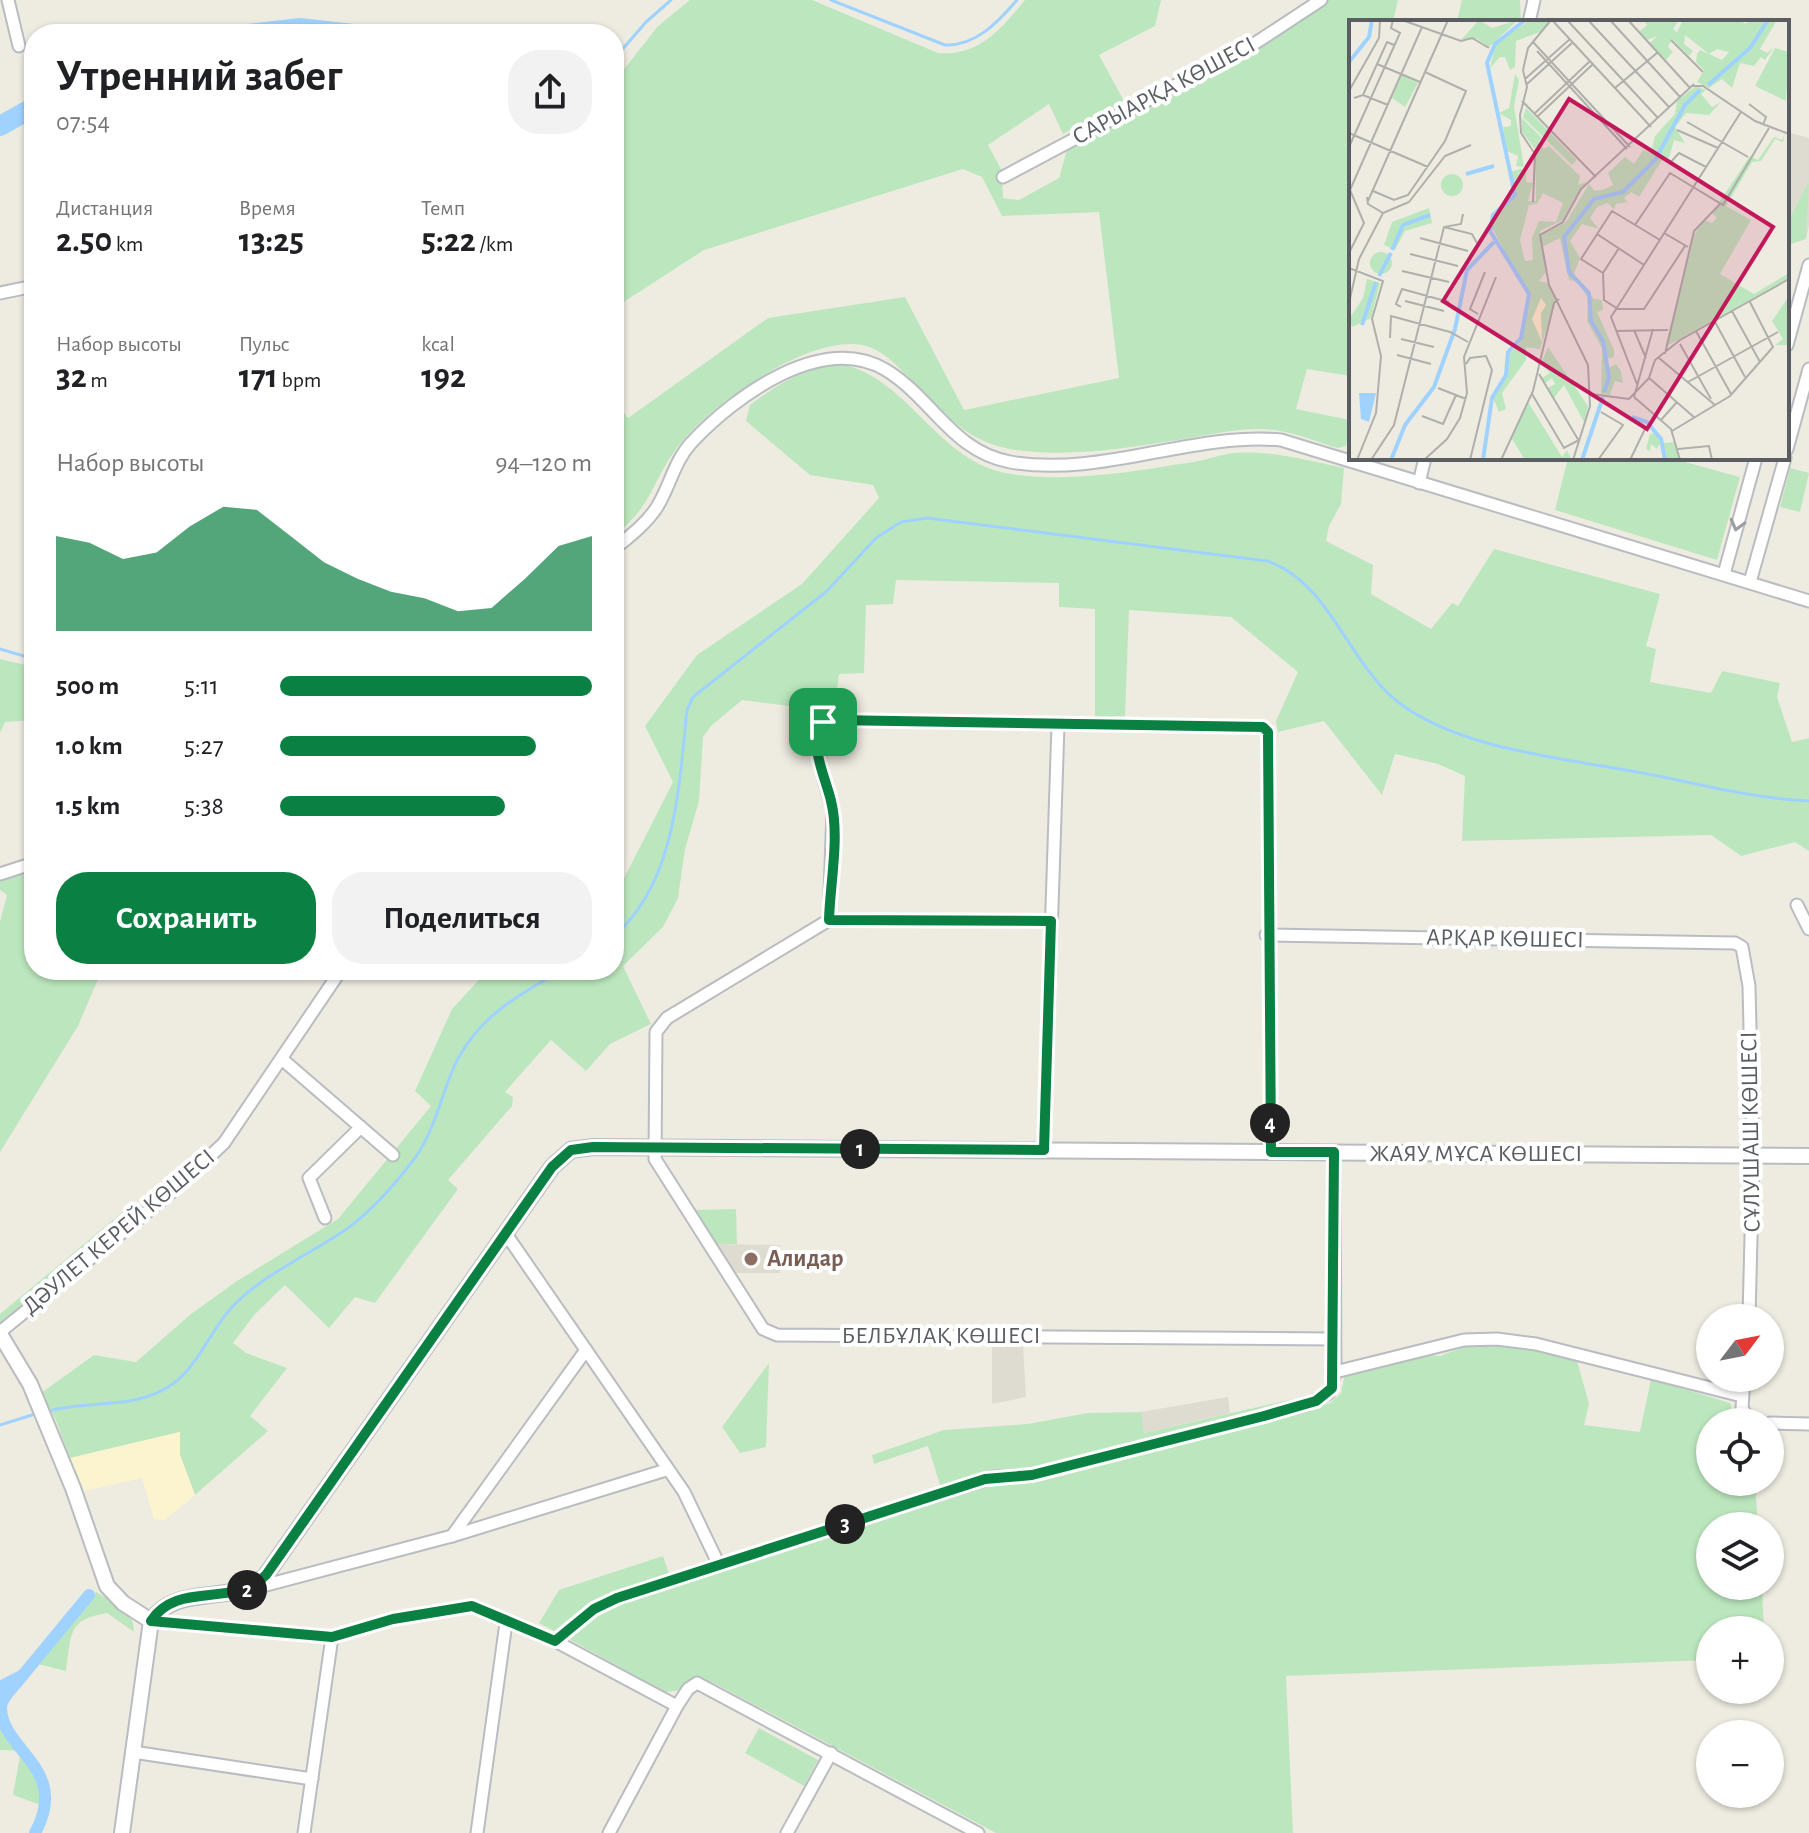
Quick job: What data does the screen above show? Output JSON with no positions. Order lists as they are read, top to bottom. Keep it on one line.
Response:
{"streets":{"street":["САРЫАРҚА КӨШЕСІ","АРҚАР КӨШЕСІ","СҰЛУШАШ КӨШЕСІ","ЖАЯУ МҰСА КӨШЕСІ","ДӘУЛЕТ КЕРЕЙ КӨШЕСІ","БЕЛБҰЛАҚ КӨШЕСІ"]},"crossings":[["АРҚАР КӨШЕСІ","СҰЛУШАШ КӨШЕСІ"],["СҰЛУШАШ КӨШЕСІ","ЖАЯУ МҰСА КӨШЕСІ"],["ЖАЯУ МҰСА КӨШЕСІ","БЕЛБҰЛАҚ КӨШЕСІ"]],"places":["Алидар"],"north":"top right","page":{"heading":["Утренний забег","07:54"],"stats":[["Дистанция","2.50 km"],["Время","13:25"],["Темп","5:22 /km"],["Набор высоты","32 m"],["Пульс","171 bpm"],["kcal","192"]],"chart":["Набор высоты","94–120 m"],"list":[{"name":"500 m","note":"5:11"},{"name":"1.0 km","note":"5:27"},{"name":"1.5 km","note":"5:38"}],"buttons":["Сохранить","Поделиться"],"pins":["4","1","3","2"],"map_buttons":["+","−"]}}
